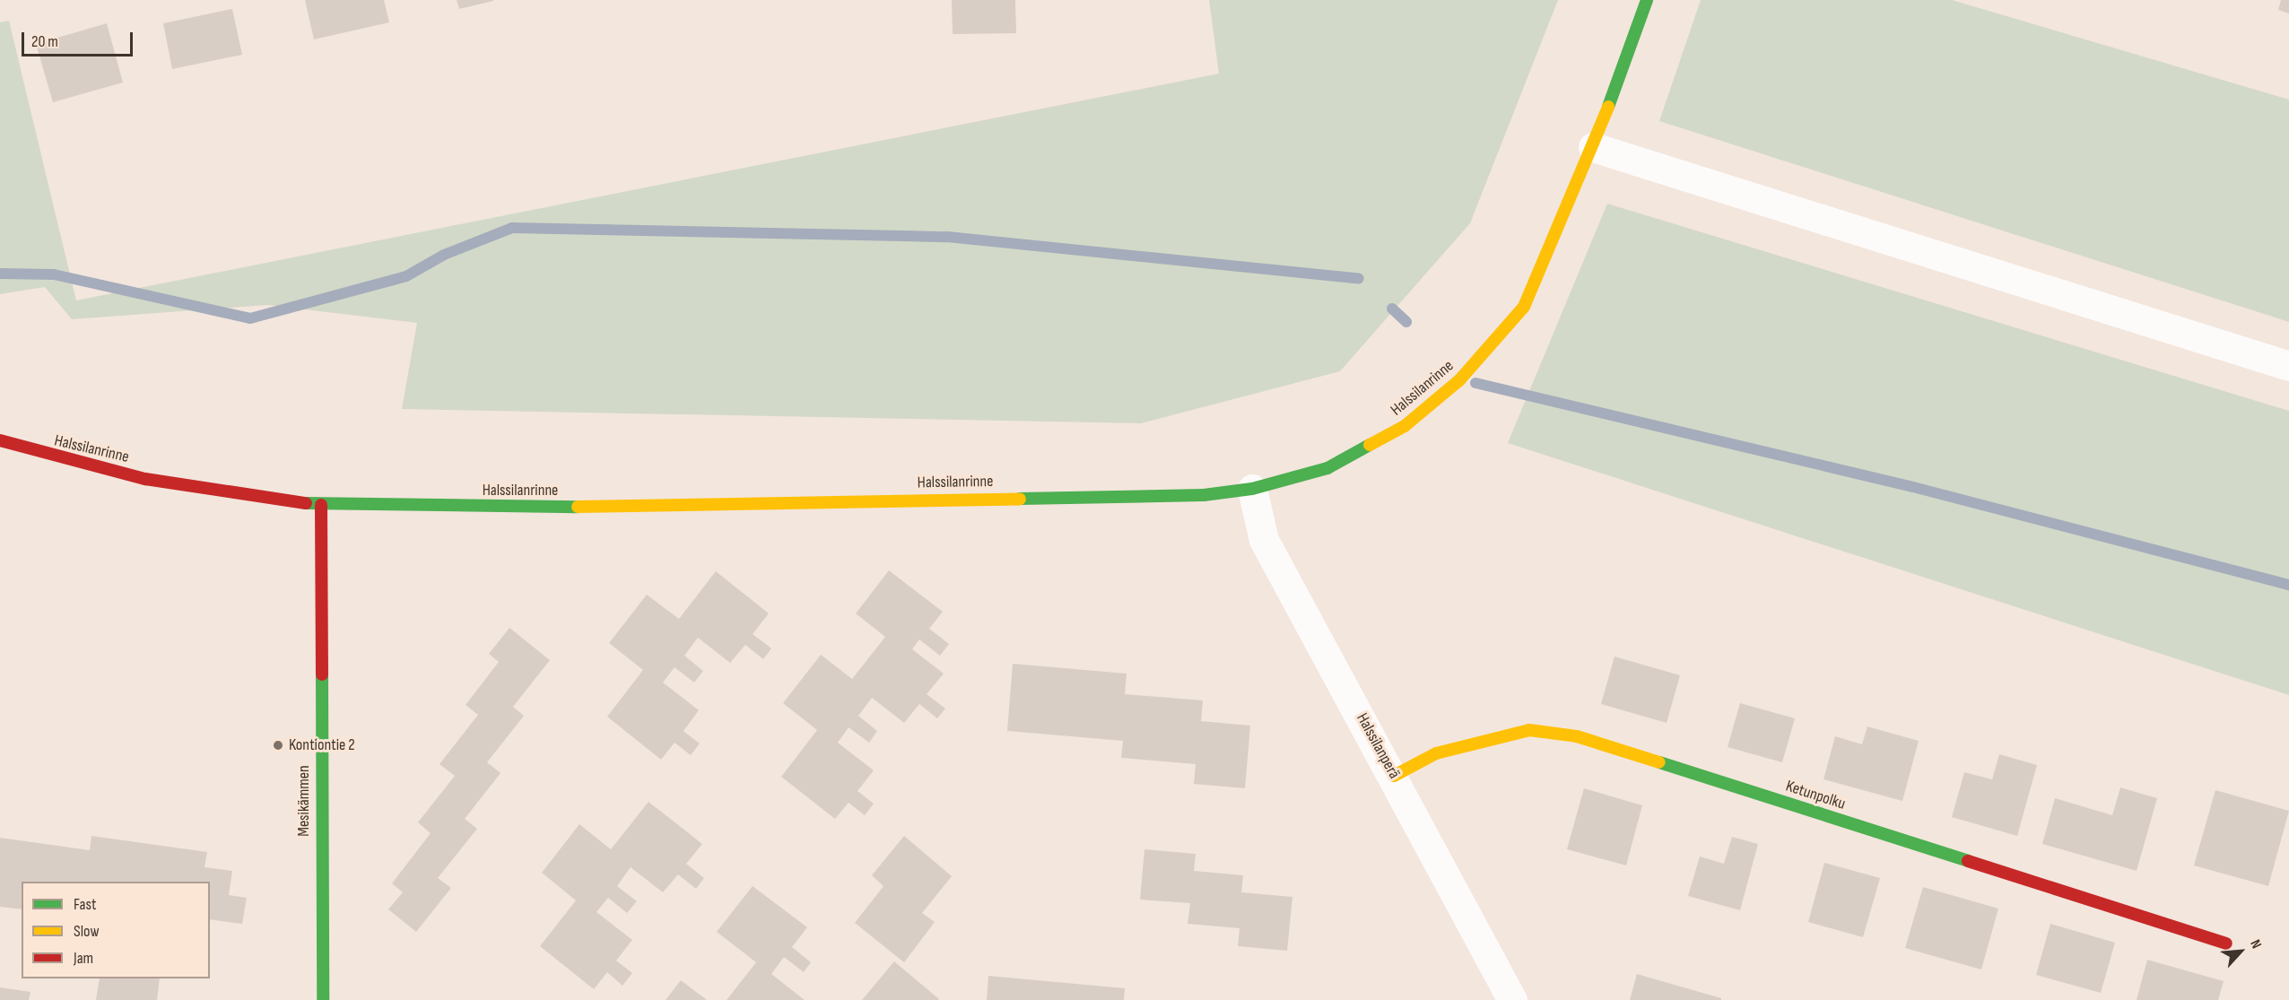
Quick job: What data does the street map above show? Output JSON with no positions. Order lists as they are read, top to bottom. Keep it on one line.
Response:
{"streets":{"street":["Halssilanrinne","Halssilanperä","Ketunpolku","Mesikämmen"]},"crossings":[["Halssilanrinne","Halssilanperä"],["Halssilanrinne","Mesikämmen"],["Halssilanperä","Ketunpolku"]],"places":["Kontiontie 2"],"legend":["Fast","Slow","Jam"],"scale_bar":"20 m","north":"top right"}
